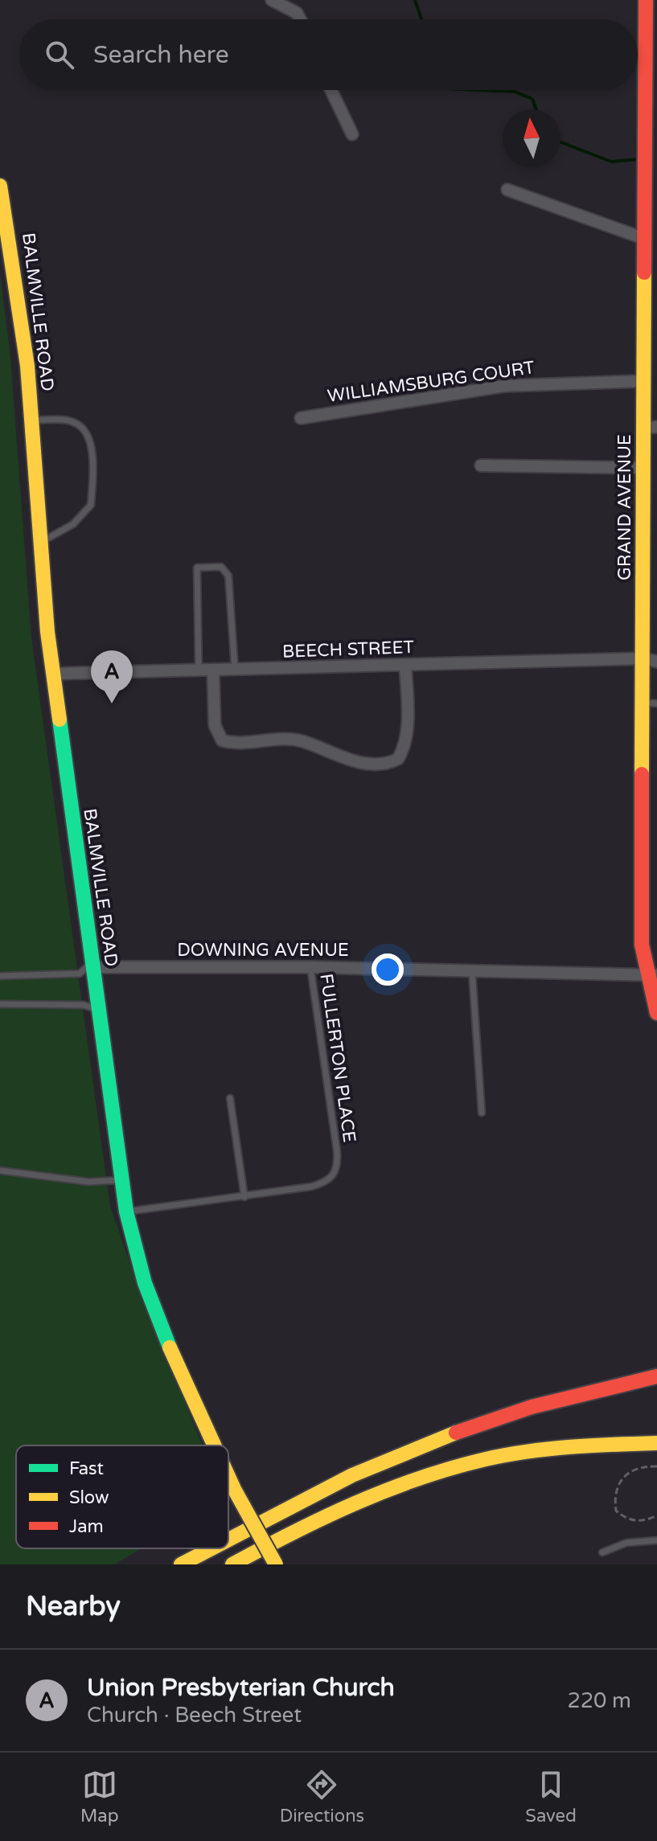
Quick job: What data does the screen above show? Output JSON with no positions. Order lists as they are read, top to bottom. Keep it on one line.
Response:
{"streets":{"main road":["BALMVILLE ROAD","GRAND AVENUE"],"street":["WILLIAMSBURG COURT","BEECH STREET","DOWNING AVENUE"],"lane":["FULLERTON PLACE"]},"crossings":[["BALMVILLE ROAD","BEECH STREET"],["BALMVILLE ROAD","DOWNING AVENUE"],["BALMVILLE ROAD","FULLERTON PLACE"],["WILLIAMSBURG COURT","GRAND AVENUE"],["GRAND AVENUE","BEECH STREET"],["GRAND AVENUE","DOWNING AVENUE"],["DOWNING AVENUE","FULLERTON PLACE"]],"legend":["Fast","Slow","Jam"],"north":"top","page":{"search":"Search here","pins":"A","heading":"Nearby","list":[{"mark":"A","name":"Union Presbyterian Church","note":"Church · Beech Street","value":"220 m"}],"nav":["Map","Directions","Saved"]}}
